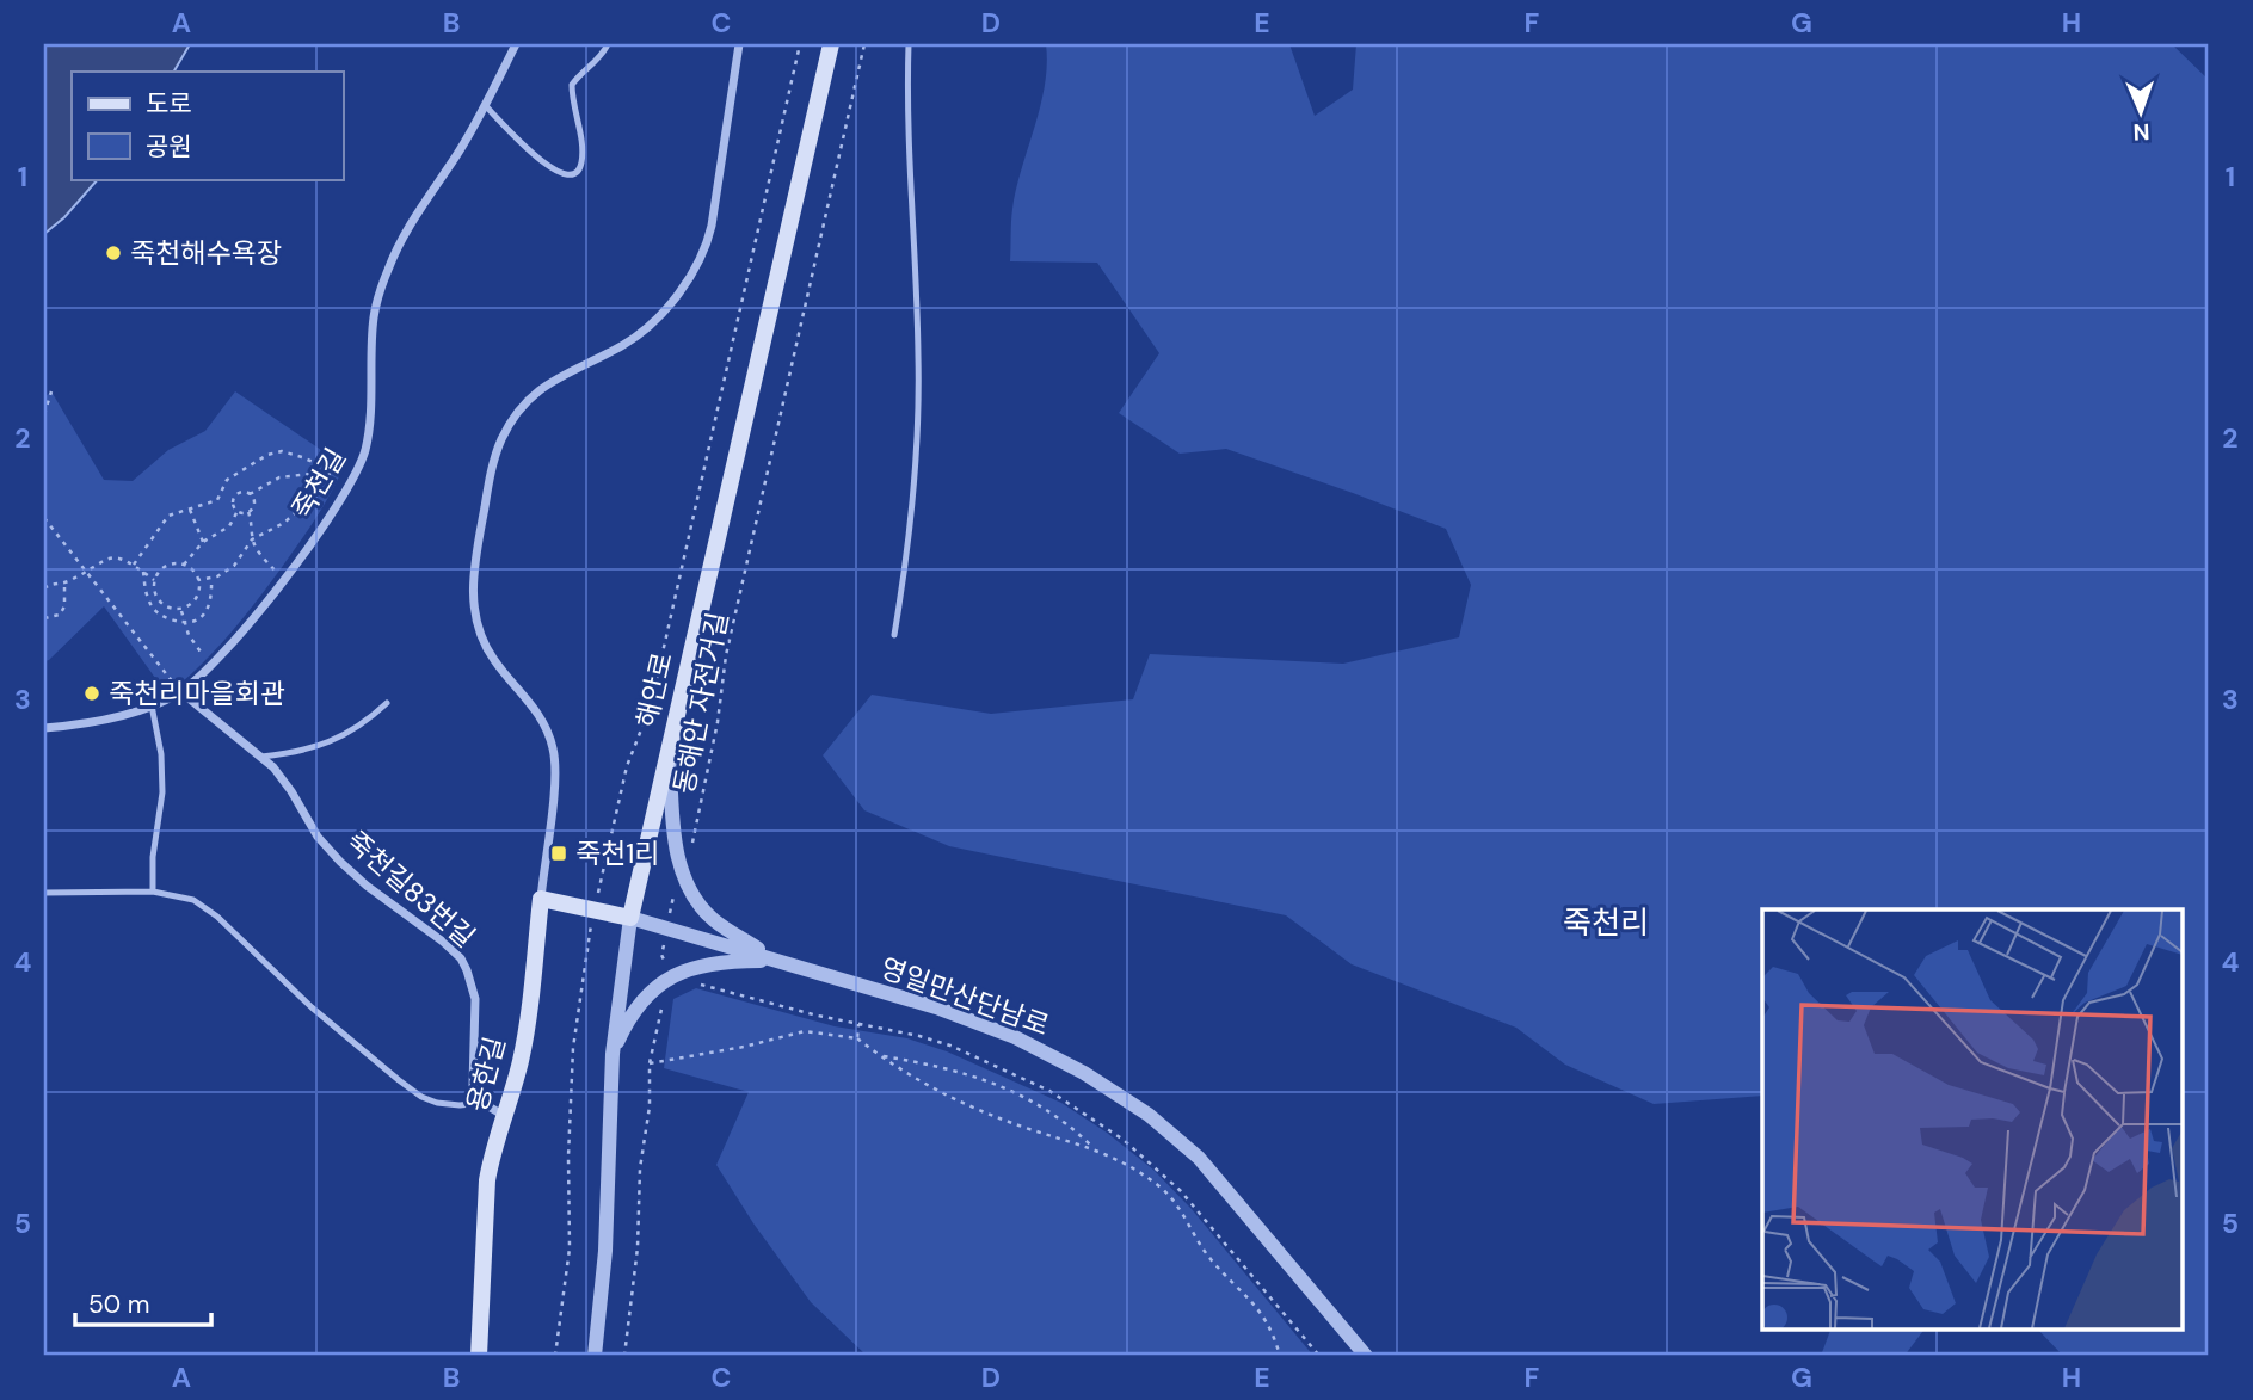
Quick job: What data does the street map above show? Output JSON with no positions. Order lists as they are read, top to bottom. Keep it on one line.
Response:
{"streets":{"main road":["해안로","용한길"],"street":["죽천길","죽천길83번길","영일만산단남로"],"path":["동해안 자전거길"]},"crossings":[["죽천길","죽천길83번길"],["해안로","영일만산단남로"]],"districts":["죽천리"],"places":{"other":["죽천해수욕장","죽천리마을회관"],"transit":["죽천1리"]},"legend":["도로","공원"],"scale_bar":"50 m","north":"bottom","grid":{"columns":["A","B","C","D","E","F","G","H"],"rows":["1","2","3","4","5"]}}
